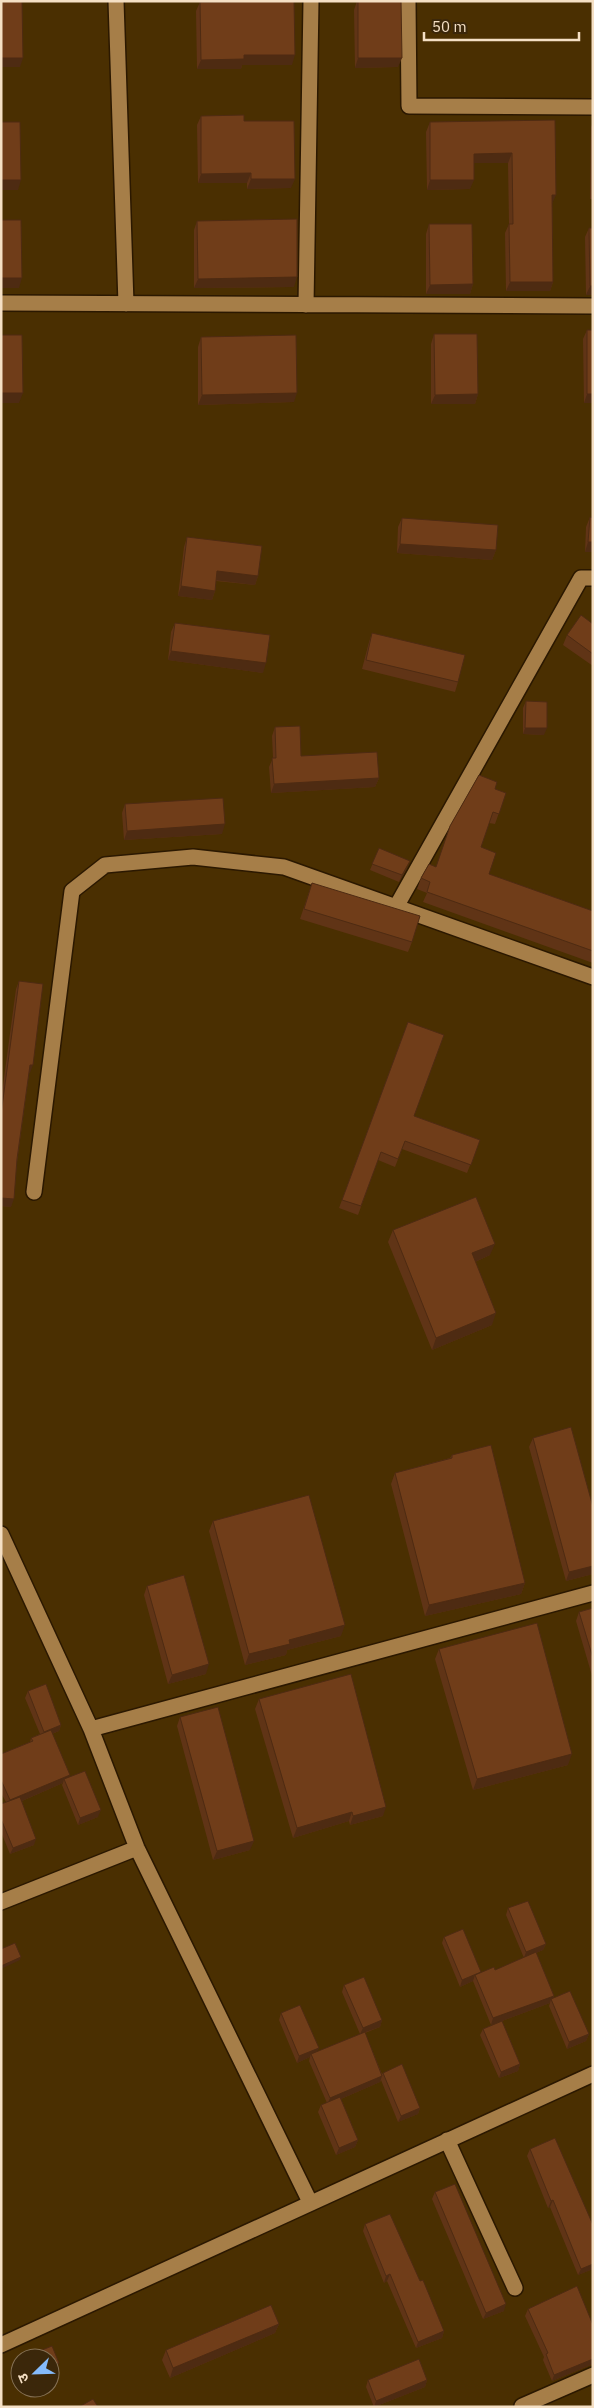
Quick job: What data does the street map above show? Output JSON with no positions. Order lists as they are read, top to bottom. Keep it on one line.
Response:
{"scale_bar":"50 m","north":"bottom left"}
